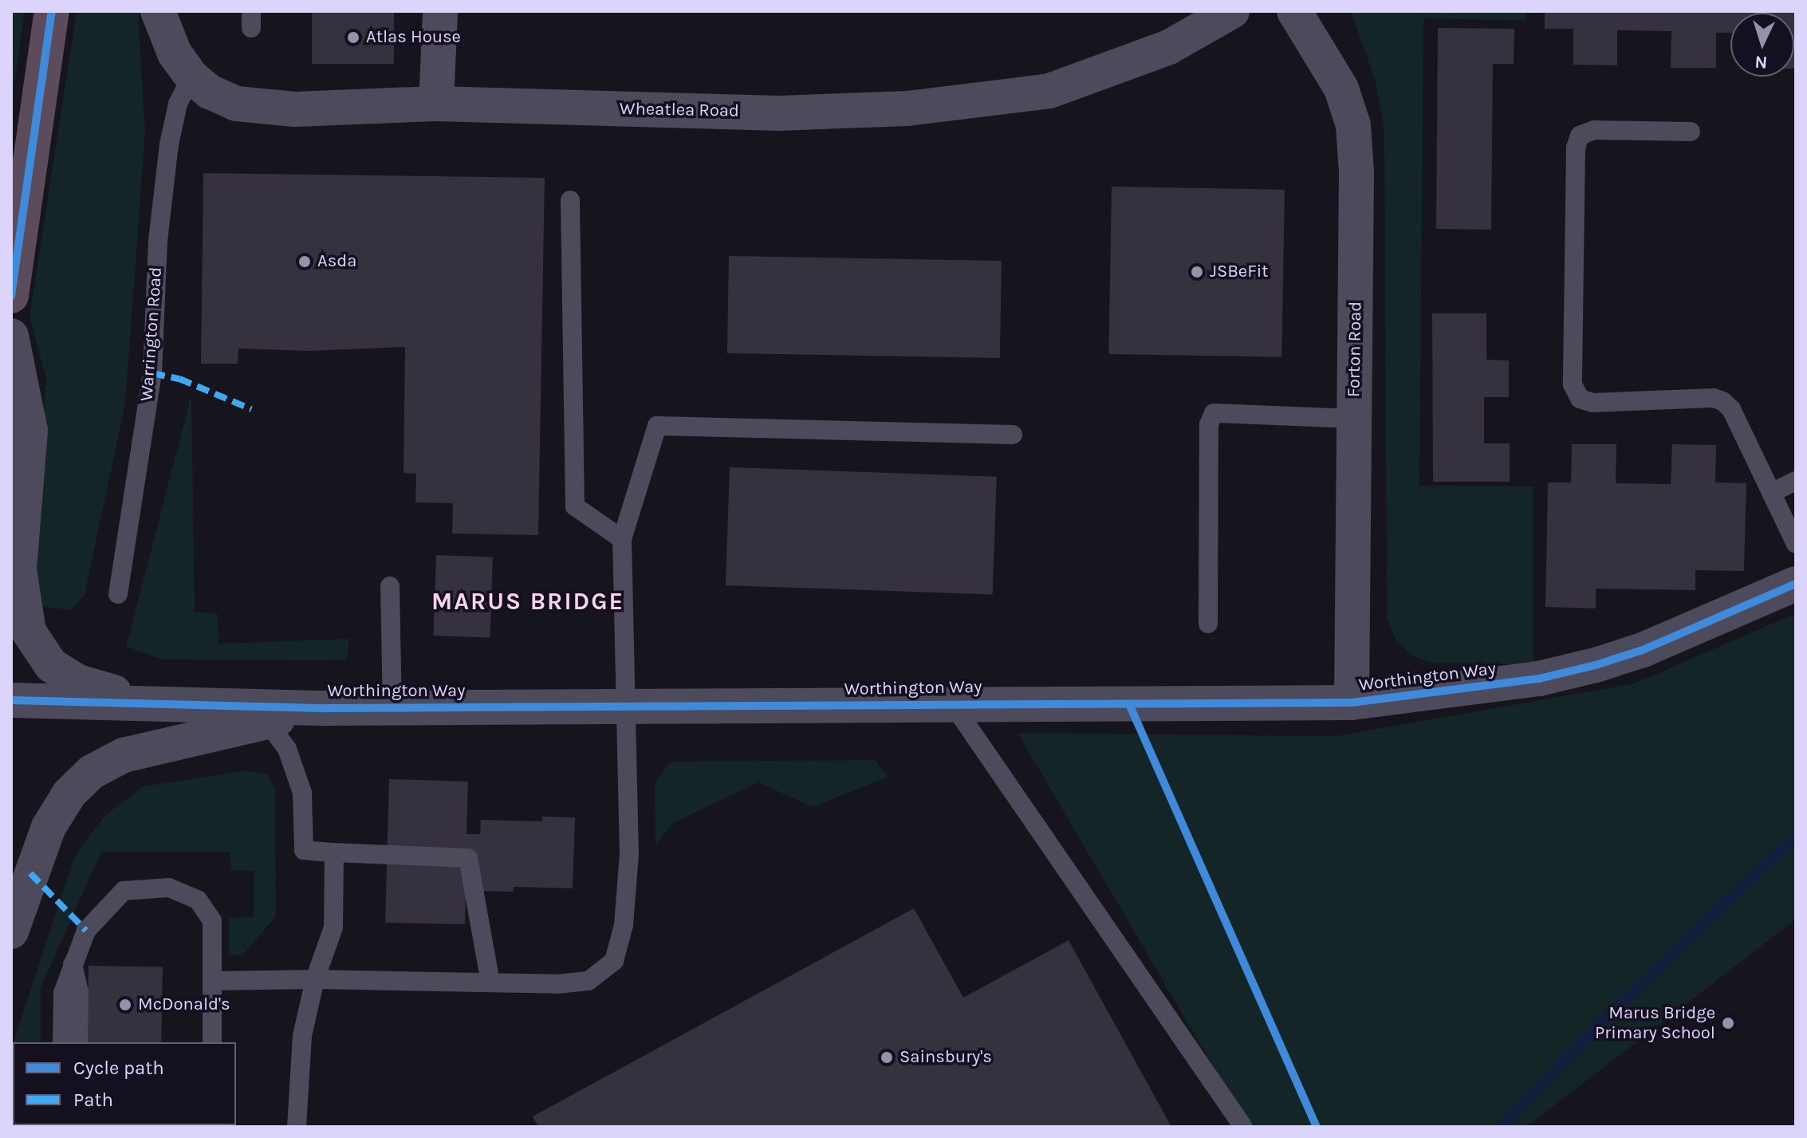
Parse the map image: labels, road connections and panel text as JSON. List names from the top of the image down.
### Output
{
  "streets": {
    "street": ["Wheatlea Road", "Forton Road", "Worthington Way"],
    "lane": ["Warrington Road"]
  },
  "crossings": [
    ["Wheatlea Road", "Warrington Road"],
    ["Forton Road", "Worthington Way"]
  ],
  "districts": ["MARUS BRIDGE"],
  "places": [
    "Atlas House",
    "Asda",
    "JSBeFit",
    "McDonald's",
    "Marus Bridge Primary School",
    "Sainsbury's"
  ],
  "legend": ["Cycle path", "Path"],
  "north": "bottom"
}
